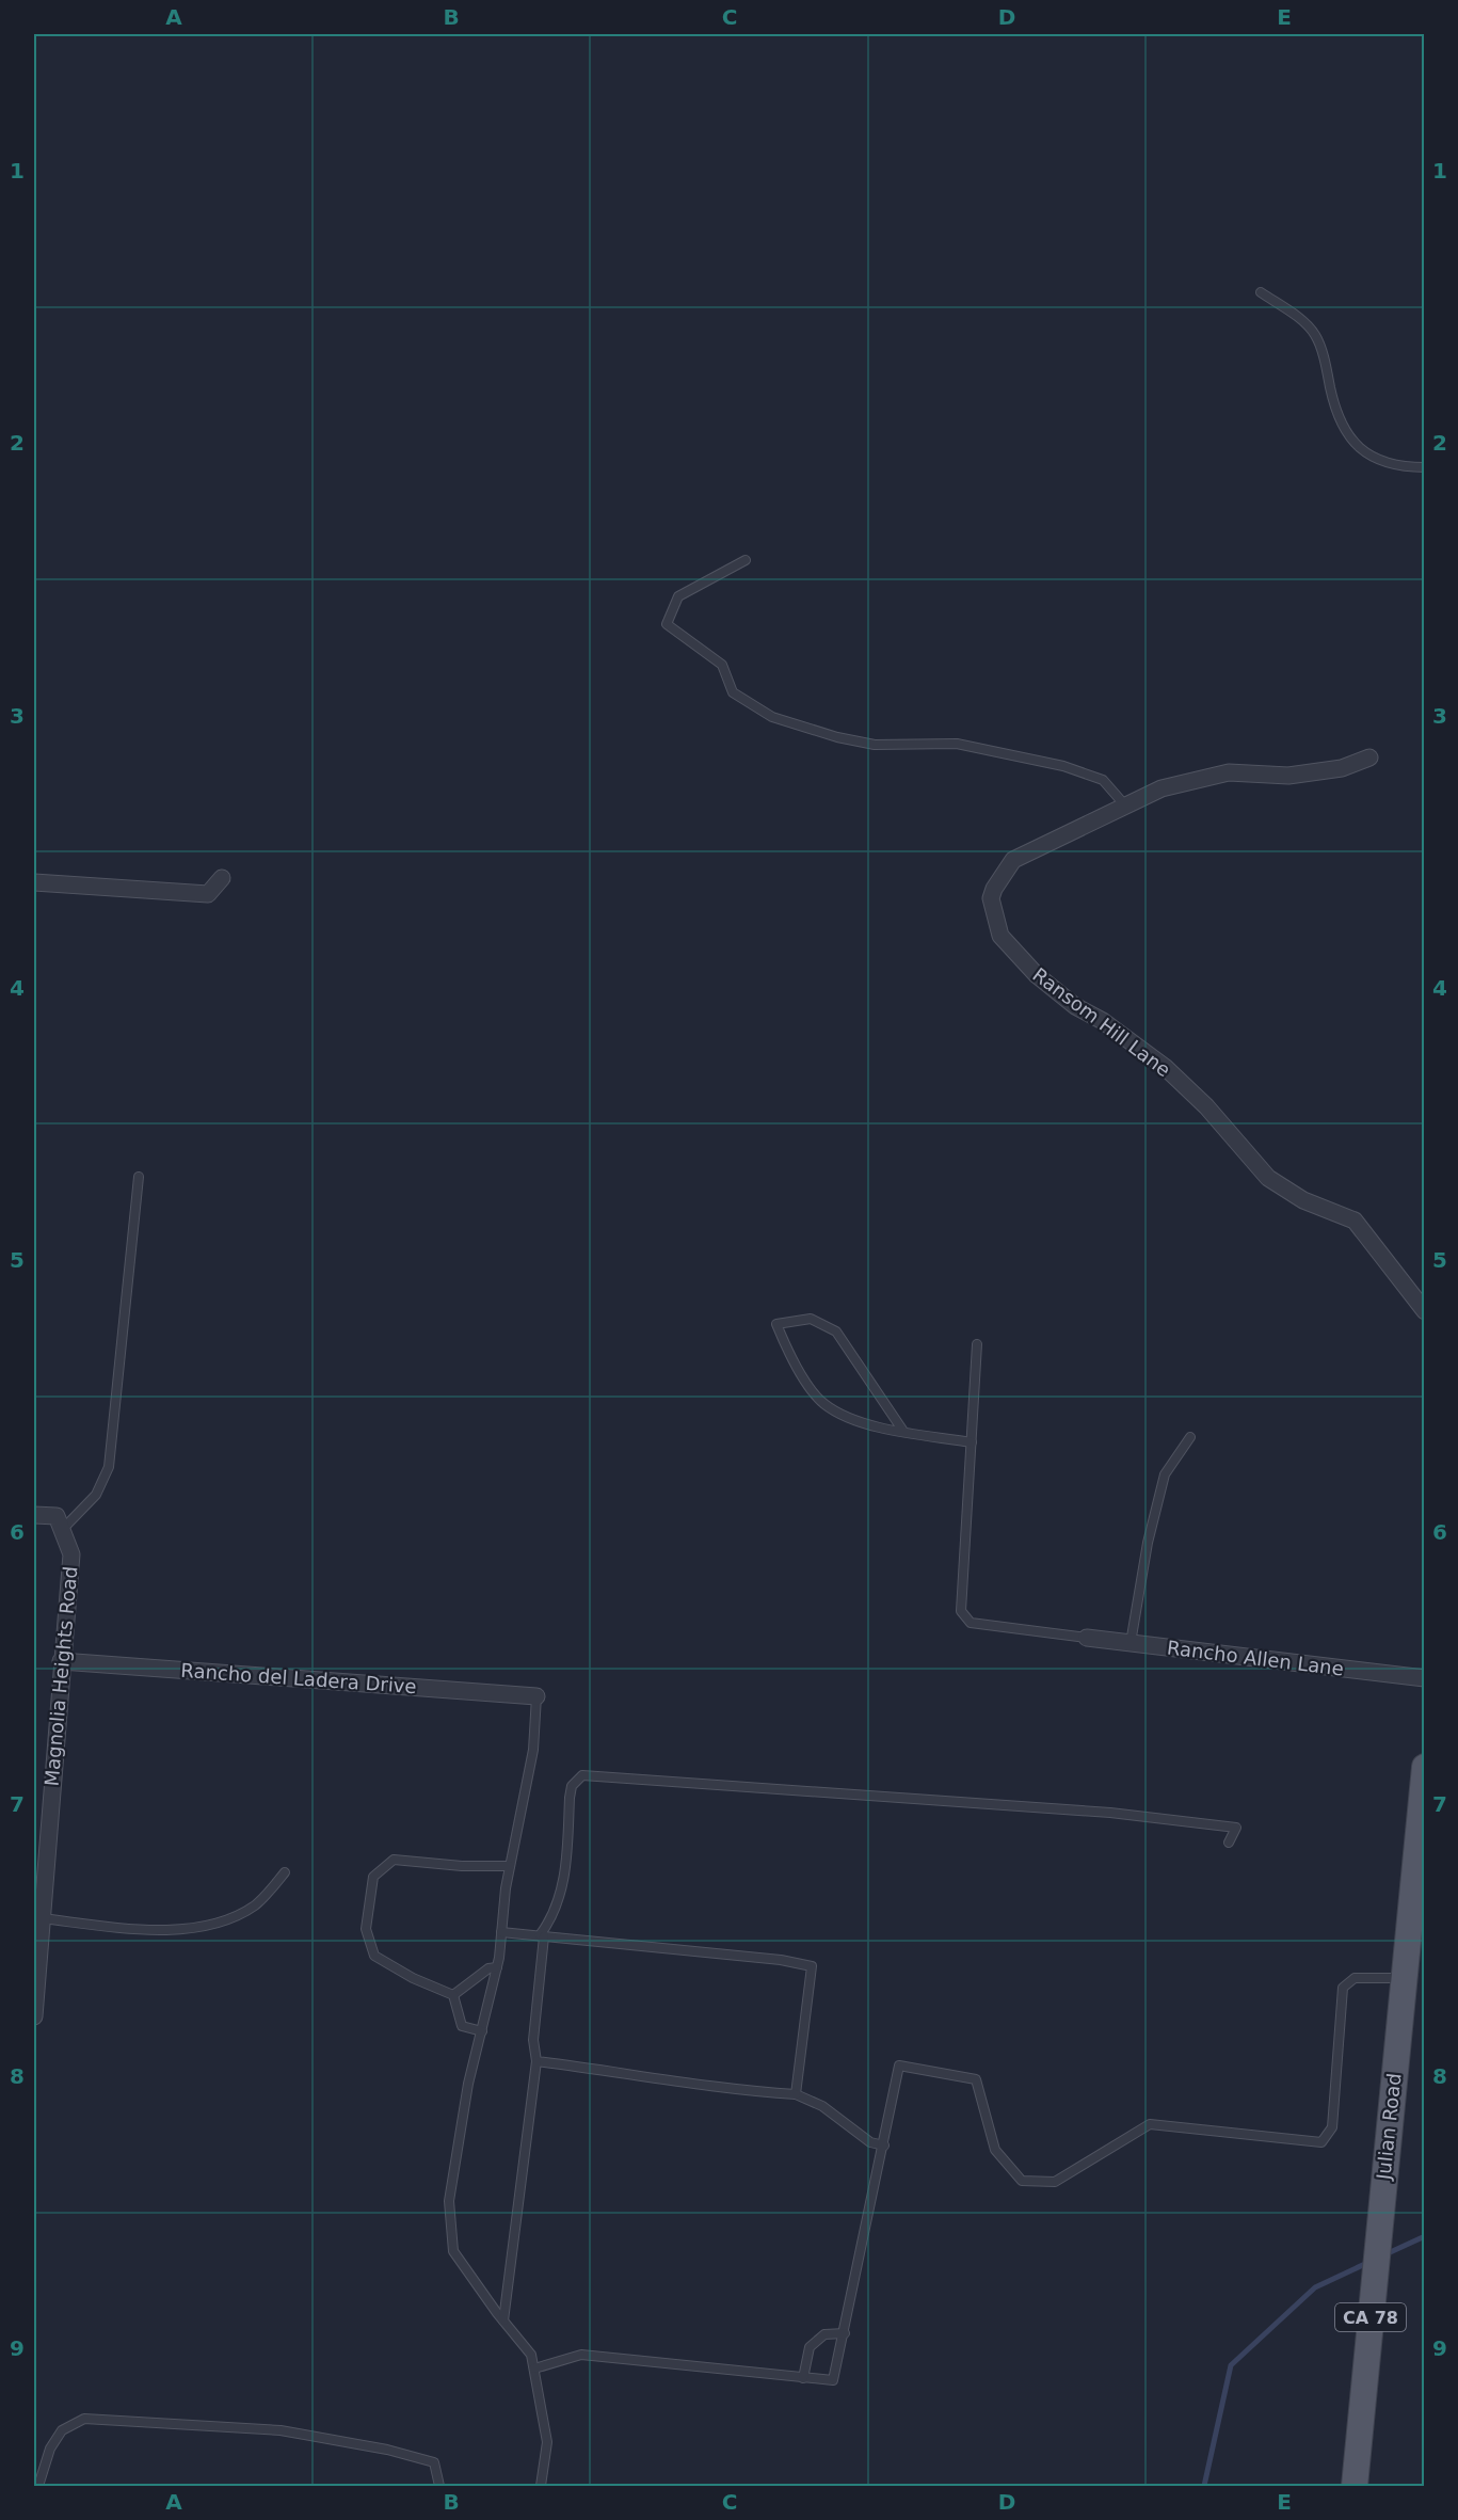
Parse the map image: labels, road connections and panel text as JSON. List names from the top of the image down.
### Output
{
  "streets": {
    "main road": ["Julian Road", "CA 78"],
    "street": [
      "Ransom Hill Lane",
      "Rancho Allen Lane",
      "Magnolia Heights Road",
      "Rancho del Ladera Drive"
    ]
  },
  "crossings": [
    ["Magnolia Heights Road", "Rancho del Ladera Drive"]
  ],
  "grid": {
    "columns": [
      "A",
      "B",
      "C",
      "D",
      "E"
    ],
    "rows": [
      "1",
      "2",
      "3",
      "4",
      "5",
      "6",
      "7",
      "8",
      "9"
    ]
  }
}
